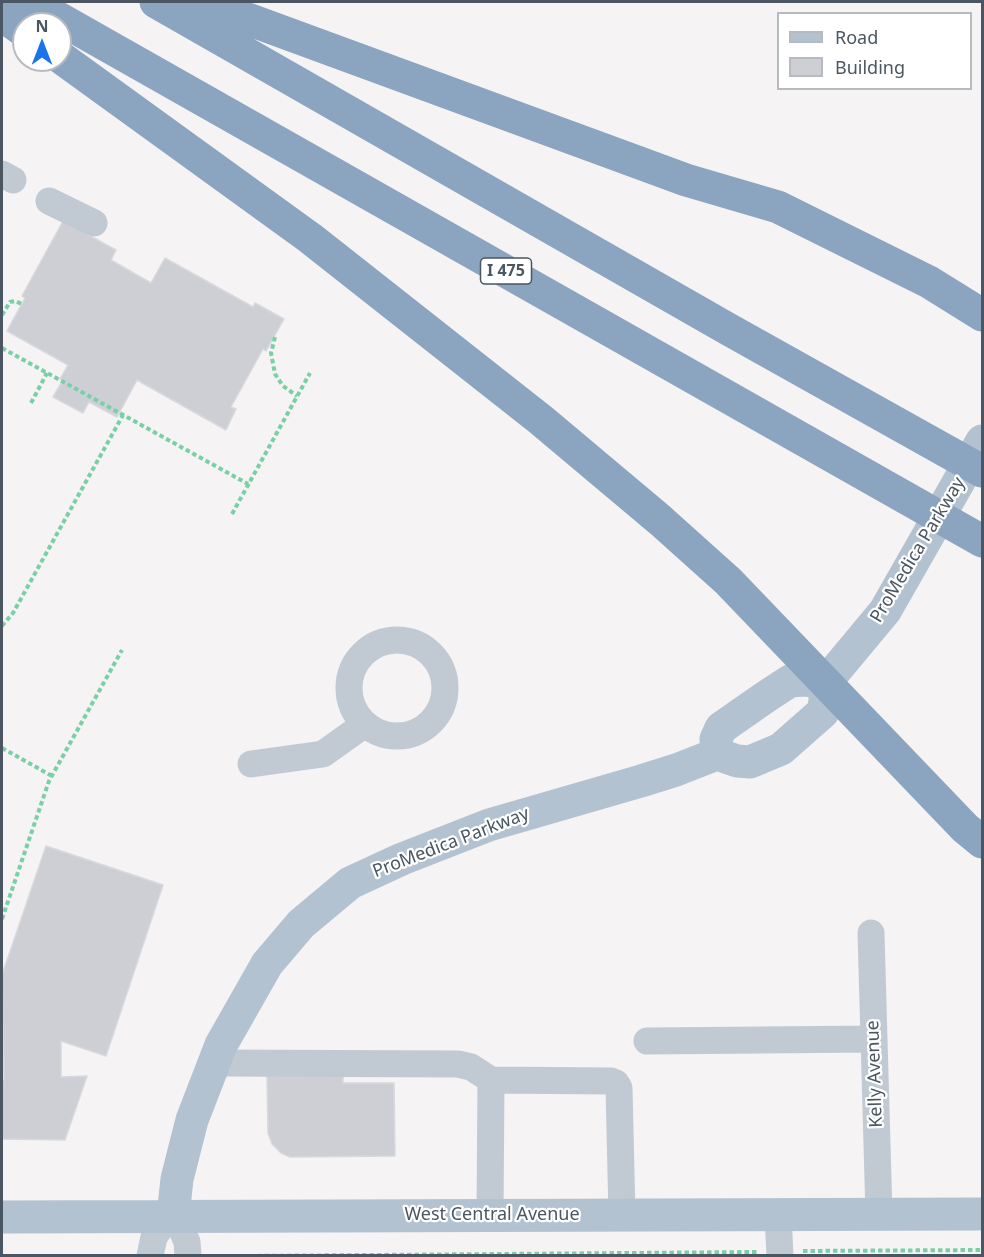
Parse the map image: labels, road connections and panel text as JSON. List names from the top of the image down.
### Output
{
  "streets": {
    "highway": ["I 475"],
    "main road": ["ProMedica Parkway", "West Central Avenue"],
    "street": ["Kelly Avenue"]
  },
  "crossings": [
    ["ProMedica Parkway", "West Central Avenue"],
    ["Kelly Avenue", "West Central Avenue"]
  ],
  "legend": ["Road", "Building"],
  "north": "top"
}
